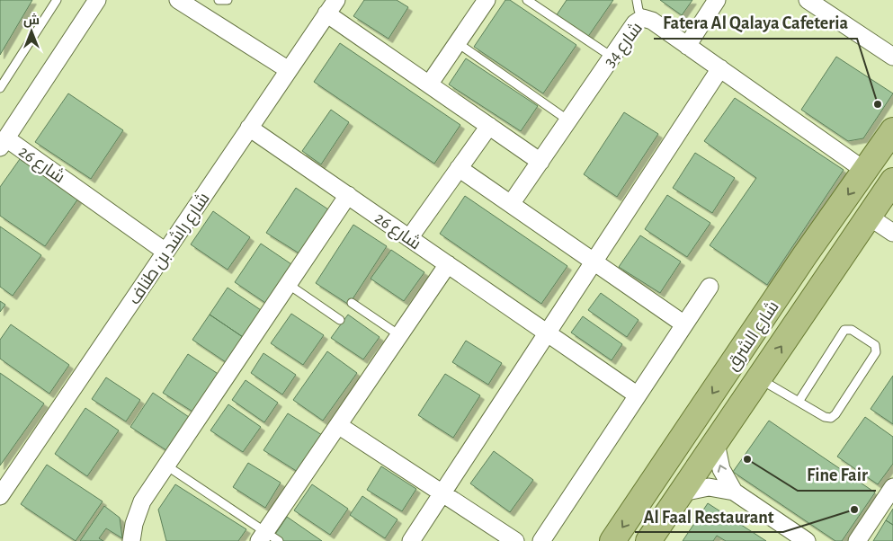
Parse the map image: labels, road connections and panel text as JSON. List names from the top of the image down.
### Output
{
  "streets": {
    "main road": ["شارع الشرق"],
    "street": ["شارع 34", "شارع 26", "شارع راشد بن طناف"]
  },
  "crossings": [
    ["شارع 34", "شارع الشرق"],
    ["شارع 26", "شارع راشد بن طناف"]
  ],
  "places": ["Fatera Al Qalaya Cafeteria", "Fine Fair", "Al Faal Restaurant"],
  "north": "top"
}
